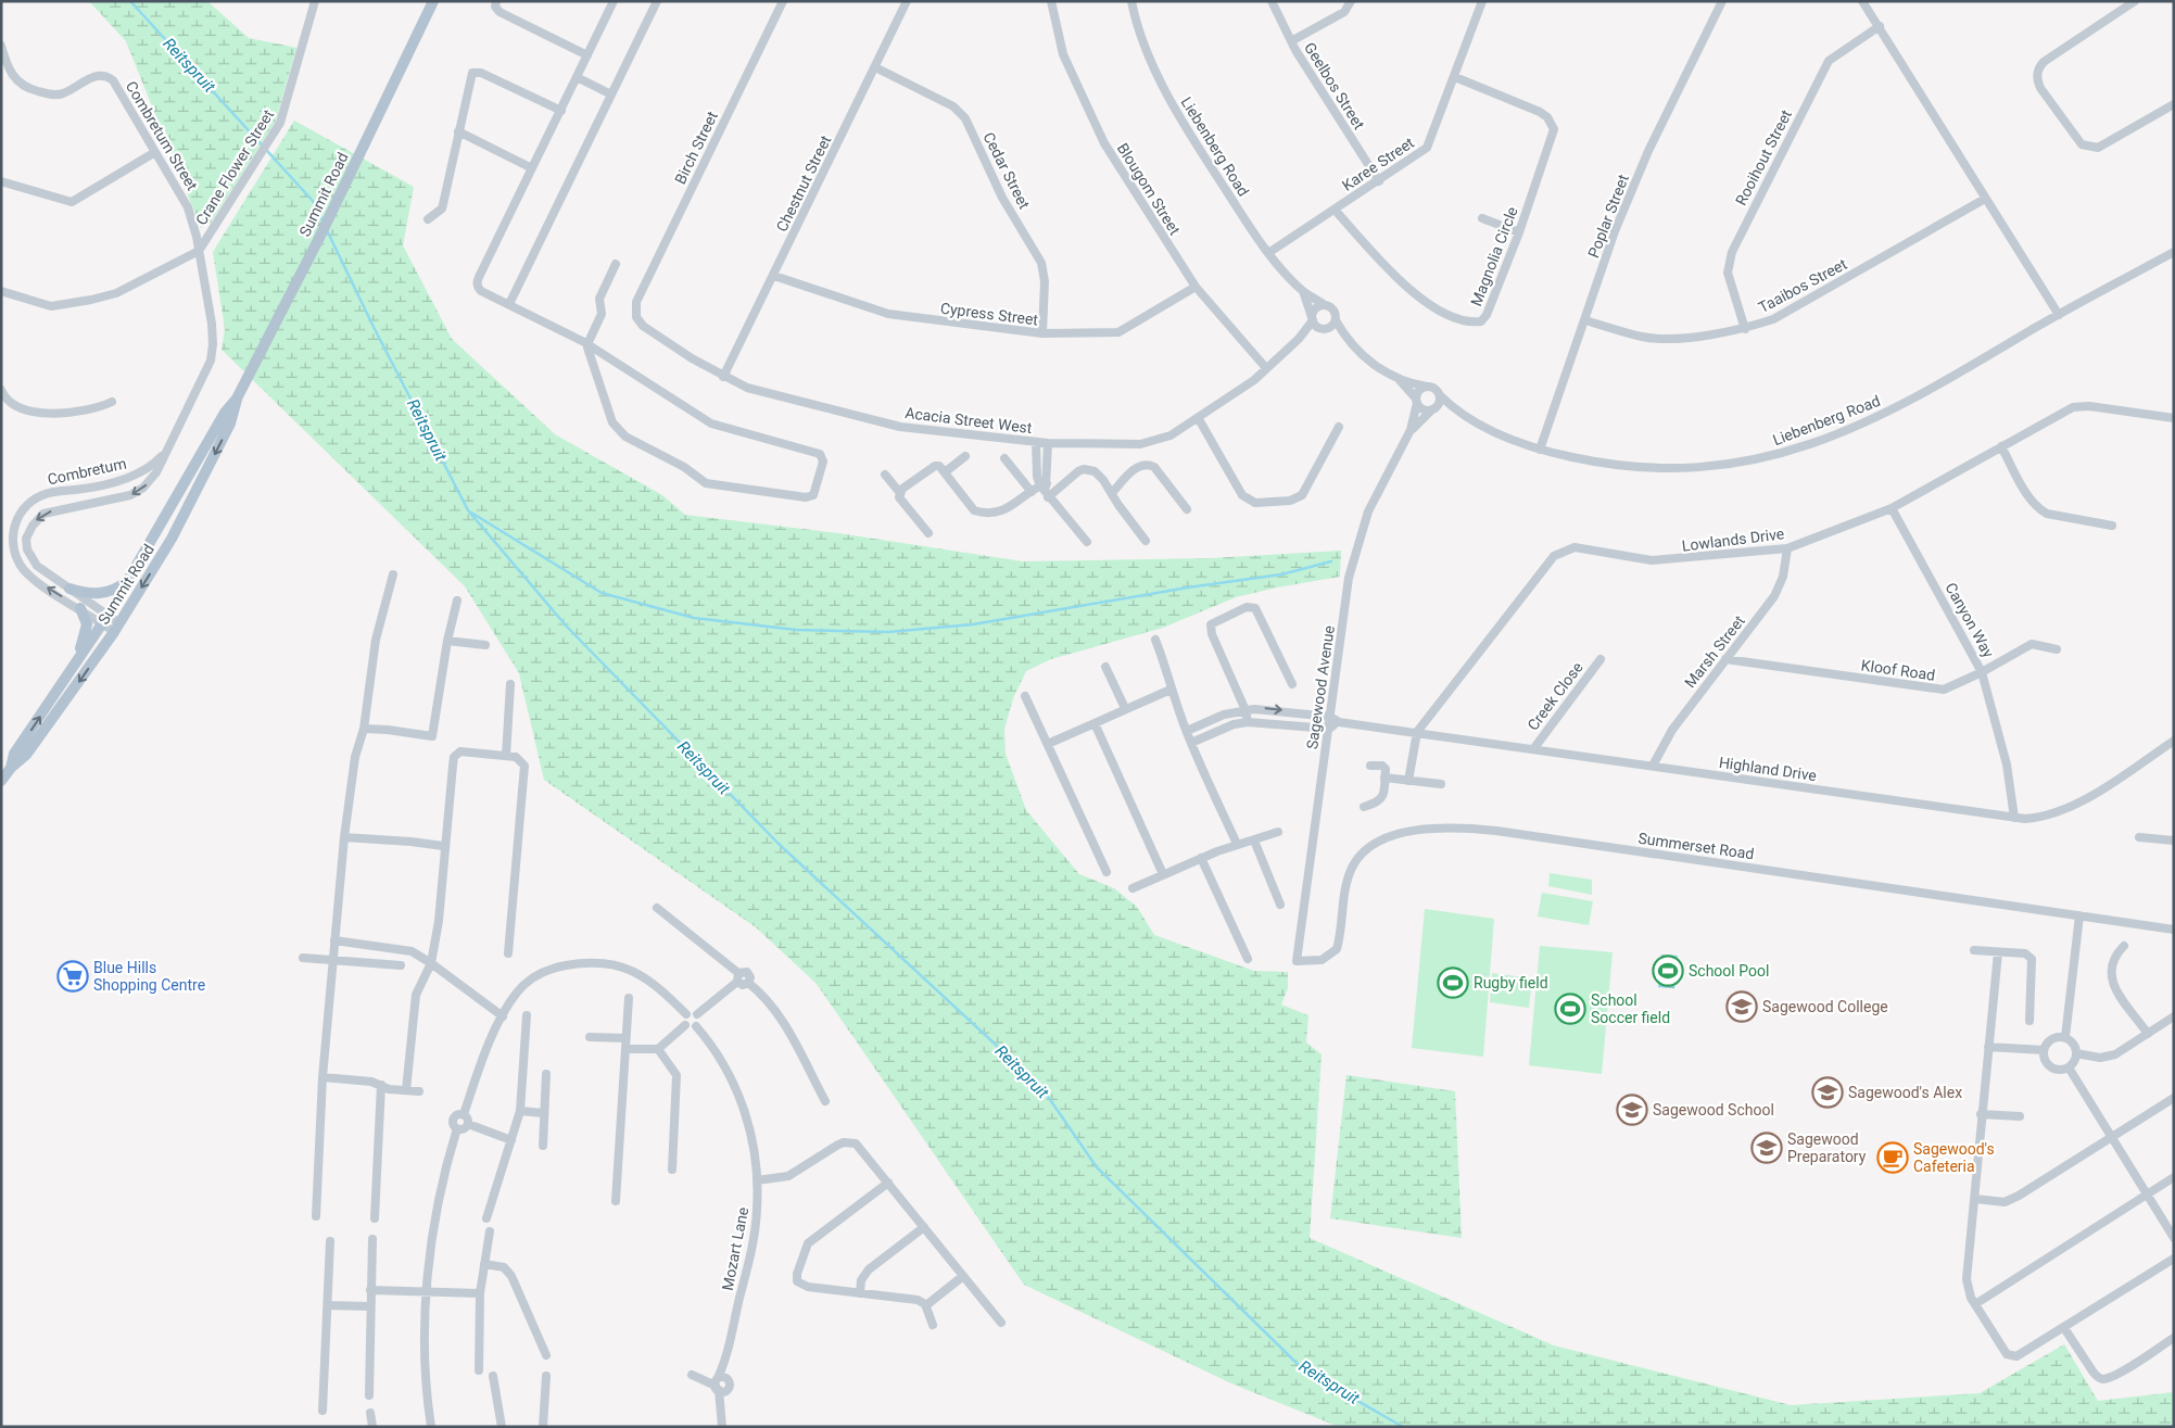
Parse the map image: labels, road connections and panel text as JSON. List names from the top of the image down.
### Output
{
  "streets": {
    "main road": ["Summit Road"],
    "street": [
      "Geelbos Street",
      "Combretum Street",
      "Liebenberg Road",
      "Birch Street",
      "Rooihout Street",
      "Karee Street",
      "Crane Flower Street",
      "Cedar Street",
      "Chestnut Street",
      "Blougom Street",
      "Poplar Street",
      "Magnolia Circle",
      "Taaibos Street",
      "Cypress Street",
      "Acacia Street West",
      "Combretum",
      "Lowlands Drive",
      "Canyon Way",
      "Marsh Street",
      "Kloof Road",
      "Sagewood Avenue",
      "Creek Close",
      "Highland Drive",
      "Summerset Road",
      "Mozart Lane"
    ]
  },
  "crossings": [
    ["Geelbos Street", "Karee Street"],
    ["Combretum Street", "Crane Flower Street"],
    ["Combretum Street", "Combretum"],
    ["Liebenberg Road", "Karee Street"],
    ["Liebenberg Road", "Poplar Street"],
    ["Liebenberg Road", "Acacia Street West"],
    ["Liebenberg Road", "Sagewood Avenue"],
    ["Birch Street", "Acacia Street West"],
    ["Rooihout Street", "Taaibos Street"],
    ["Karee Street", "Magnolia Circle"],
    ["Crane Flower Street", "Combretum"],
    ["Cedar Street", "Chestnut Street"],
    ["Cedar Street", "Cypress Street"],
    ["Chestnut Street", "Cypress Street"],
    ["Chestnut Street", "Acacia Street West"],
    ["Blougom Street", "Cypress Street"],
    ["Blougom Street", "Acacia Street West"],
    ["Summit Road", "Combretum"],
    ["Poplar Street", "Taaibos Street"],
    ["Lowlands Drive", "Canyon Way"],
    ["Lowlands Drive", "Marsh Street"],
    ["Lowlands Drive", "Highland Drive"],
    ["Canyon Way", "Kloof Road"],
    ["Canyon Way", "Highland Drive"],
    ["Marsh Street", "Kloof Road"],
    ["Marsh Street", "Highland Drive"],
    ["Sagewood Avenue", "Highland Drive"],
    ["Sagewood Avenue", "Summerset Road"],
    ["Creek Close", "Highland Drive"]
  ],
  "water": ["Reitspruit"],
  "places": {
    "sports": ["School Pool", "Rugby field", "School Soccer field"],
    "supermarket": ["Blue Hills Shopping Centre"],
    "school or university": [
      "Sagewood College",
      "Sagewood's Alex",
      "Sagewood School",
      "Sagewood Preparatory"
    ],
    "cafe": ["Sagewood's Cafeteria"]
  }
}
